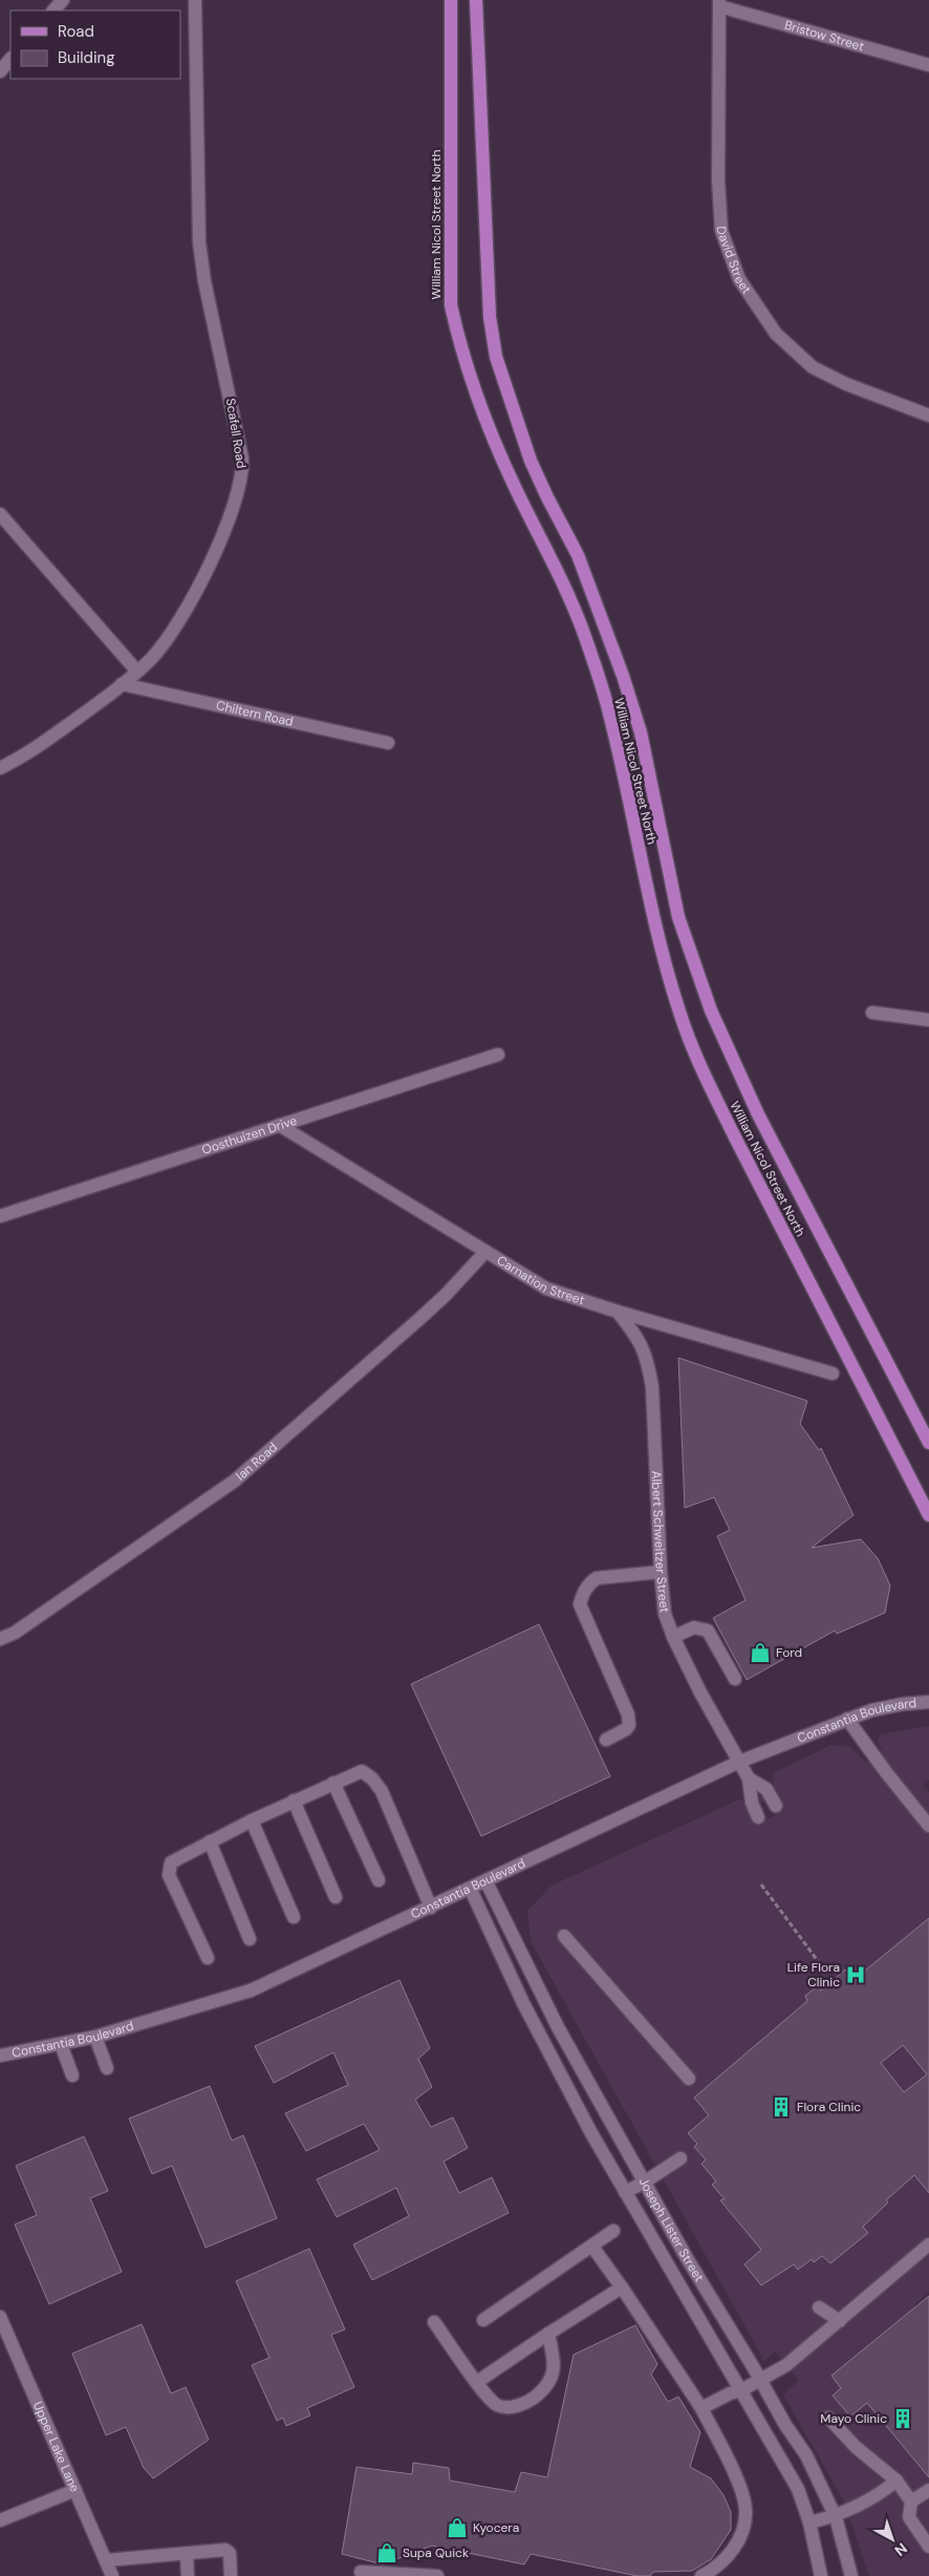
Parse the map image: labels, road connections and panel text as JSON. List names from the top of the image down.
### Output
{
  "streets": {
    "main road": ["William Nicol Street North"],
    "street": [
      "Bristow Street",
      "David Street",
      "Scafell Road",
      "Chiltern Road",
      "Oosthuizen Drive",
      "Carnation Street",
      "Ian Road",
      "Albert Schweitzer Street",
      "Constantia Boulevard",
      "Joseph Lister Street",
      "Upper Lake Lane"
    ]
  },
  "crossings": [
    ["Bristow Street", "David Street"],
    ["Scafell Road", "Chiltern Road"],
    ["Oosthuizen Drive", "Carnation Street"],
    ["Carnation Street", "Ian Road"],
    ["Carnation Street", "Albert Schweitzer Street"],
    ["Albert Schweitzer Street", "Constantia Boulevard"],
    ["Constantia Boulevard", "Joseph Lister Street"]
  ],
  "places": {
    "shop": ["Ford", "Kyocera", "Supa Quick"],
    "hospital": ["Life Flora Clinic"],
    "building": ["Flora Clinic", "Mayo Clinic"]
  },
  "legend": ["Road", "Building"],
  "north": "bottom right"
}
